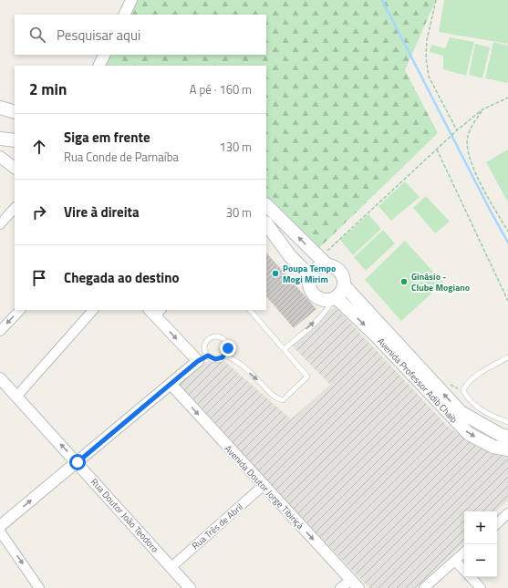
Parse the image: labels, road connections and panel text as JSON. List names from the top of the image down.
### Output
{
  "streets": {
    "main road": ["Avenida Professor Adib Chaib"],
    "street": ["Avenida Doutor Jorge Tibiriçá", "Rua Doutor João Teodoro", "Rua Três de Abril"]
  },
  "crossings": [
    ["Avenida Doutor Jorge Tibiriçá", "Rua Três de Abril"],
    ["Rua Doutor João Teodoro", "Rua Três de Abril"]
  ],
  "one_way": ["Avenida Doutor Jorge Tibiriçá"],
  "places": ["Poupa Tempo Mogi Mirim", "Ginásio - Clube Mogiano"],
  "page": {
    "search": "Pesquisar aqui",
    "heading": ["2 min", "A pé · 160 m"],
    "list": [
      ["Siga em frente", "Rua Conde de Parnaíba", "130 m"],
      ["Vire à direita", "30 m"],
      "Chegada ao destino"
    ],
    "map_buttons": ["+", "−"]
  }
}
